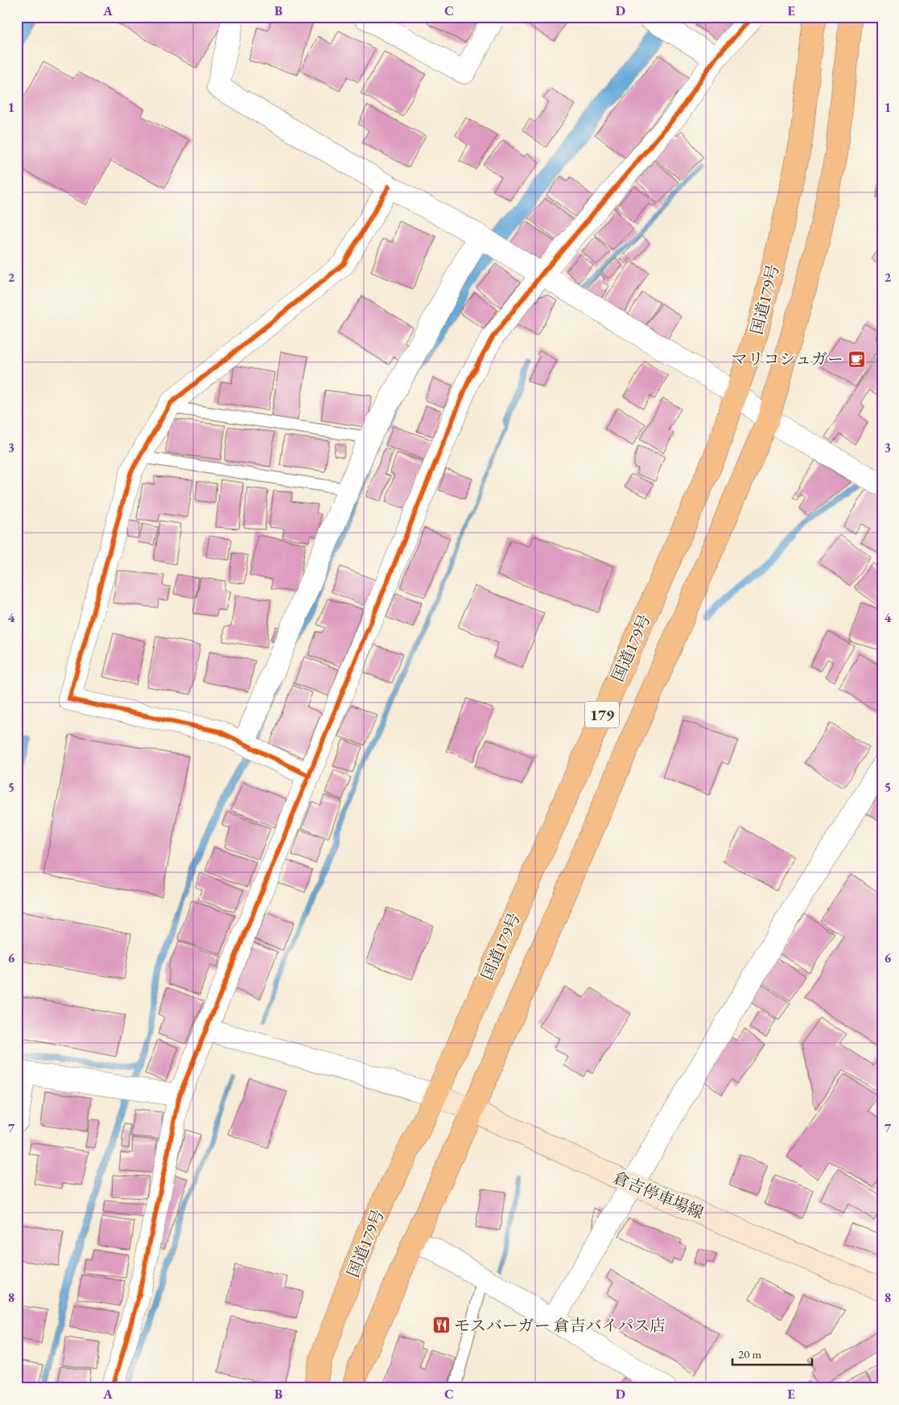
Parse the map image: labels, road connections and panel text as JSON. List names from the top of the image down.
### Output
{
  "streets": {
    "highway": ["国道179号", "179"],
    "main road": ["倉吉停車場線"]
  },
  "crossings": [
    ["国道179号", "倉吉停車場線"],
    ["179", "倉吉停車場線"]
  ],
  "places": {
    "cafe": ["マリコシュガー"],
    "restaurant": ["モスバーガー 倉吉バイパス店"]
  },
  "scale_bar": "20 m",
  "grid": {
    "columns": [
      "A",
      "B",
      "C",
      "D",
      "E"
    ],
    "rows": [
      "1",
      "2",
      "3",
      "4",
      "5",
      "6",
      "7",
      "8"
    ]
  }
}
